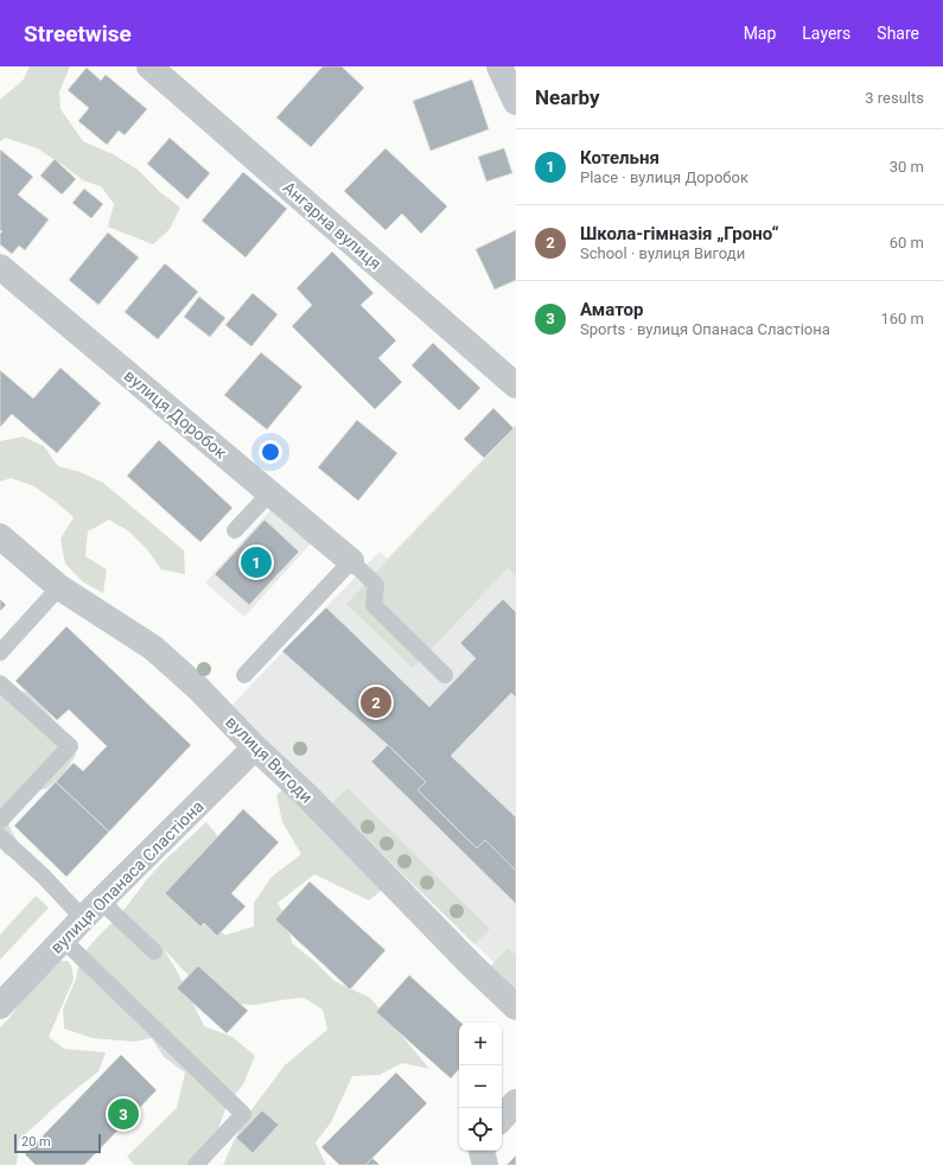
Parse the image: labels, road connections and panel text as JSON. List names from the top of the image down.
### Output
{
  "streets": {
    "street": [
      "Ангарна вулиця",
      "вулиця Доробок",
      "вулиця Вигоди",
      "вулиця Опанаса Сластіона"
    ]
  },
  "crossings": [
    ["вулиця Вигоди", "вулиця Опанаса Сластіона"]
  ],
  "scale_bar": "20 m",
  "page": {
    "header": "Streetwise",
    "nav": ["Map", "Layers", "Share"],
    "heading": ["Nearby", "3 results"],
    "list": [
      {
        "mark": "1",
        "name": "Котельня",
        "note": "Place · вулиця Доробок",
        "value": "30 m"
      },
      {
        "mark": "2",
        "name": "Школа-гімназія „Гроно“",
        "note": "School · вулиця Вигоди",
        "value": "60 m"
      },
      {
        "mark": "3",
        "name": "Аматор",
        "note": "Sports · вулиця Опанаса Сластіона",
        "value": "160 m"
      }
    ],
    "pins": ["1", "2", "3"],
    "map_buttons": ["+", "−"],
    "scale": "20 m"
  }
}
